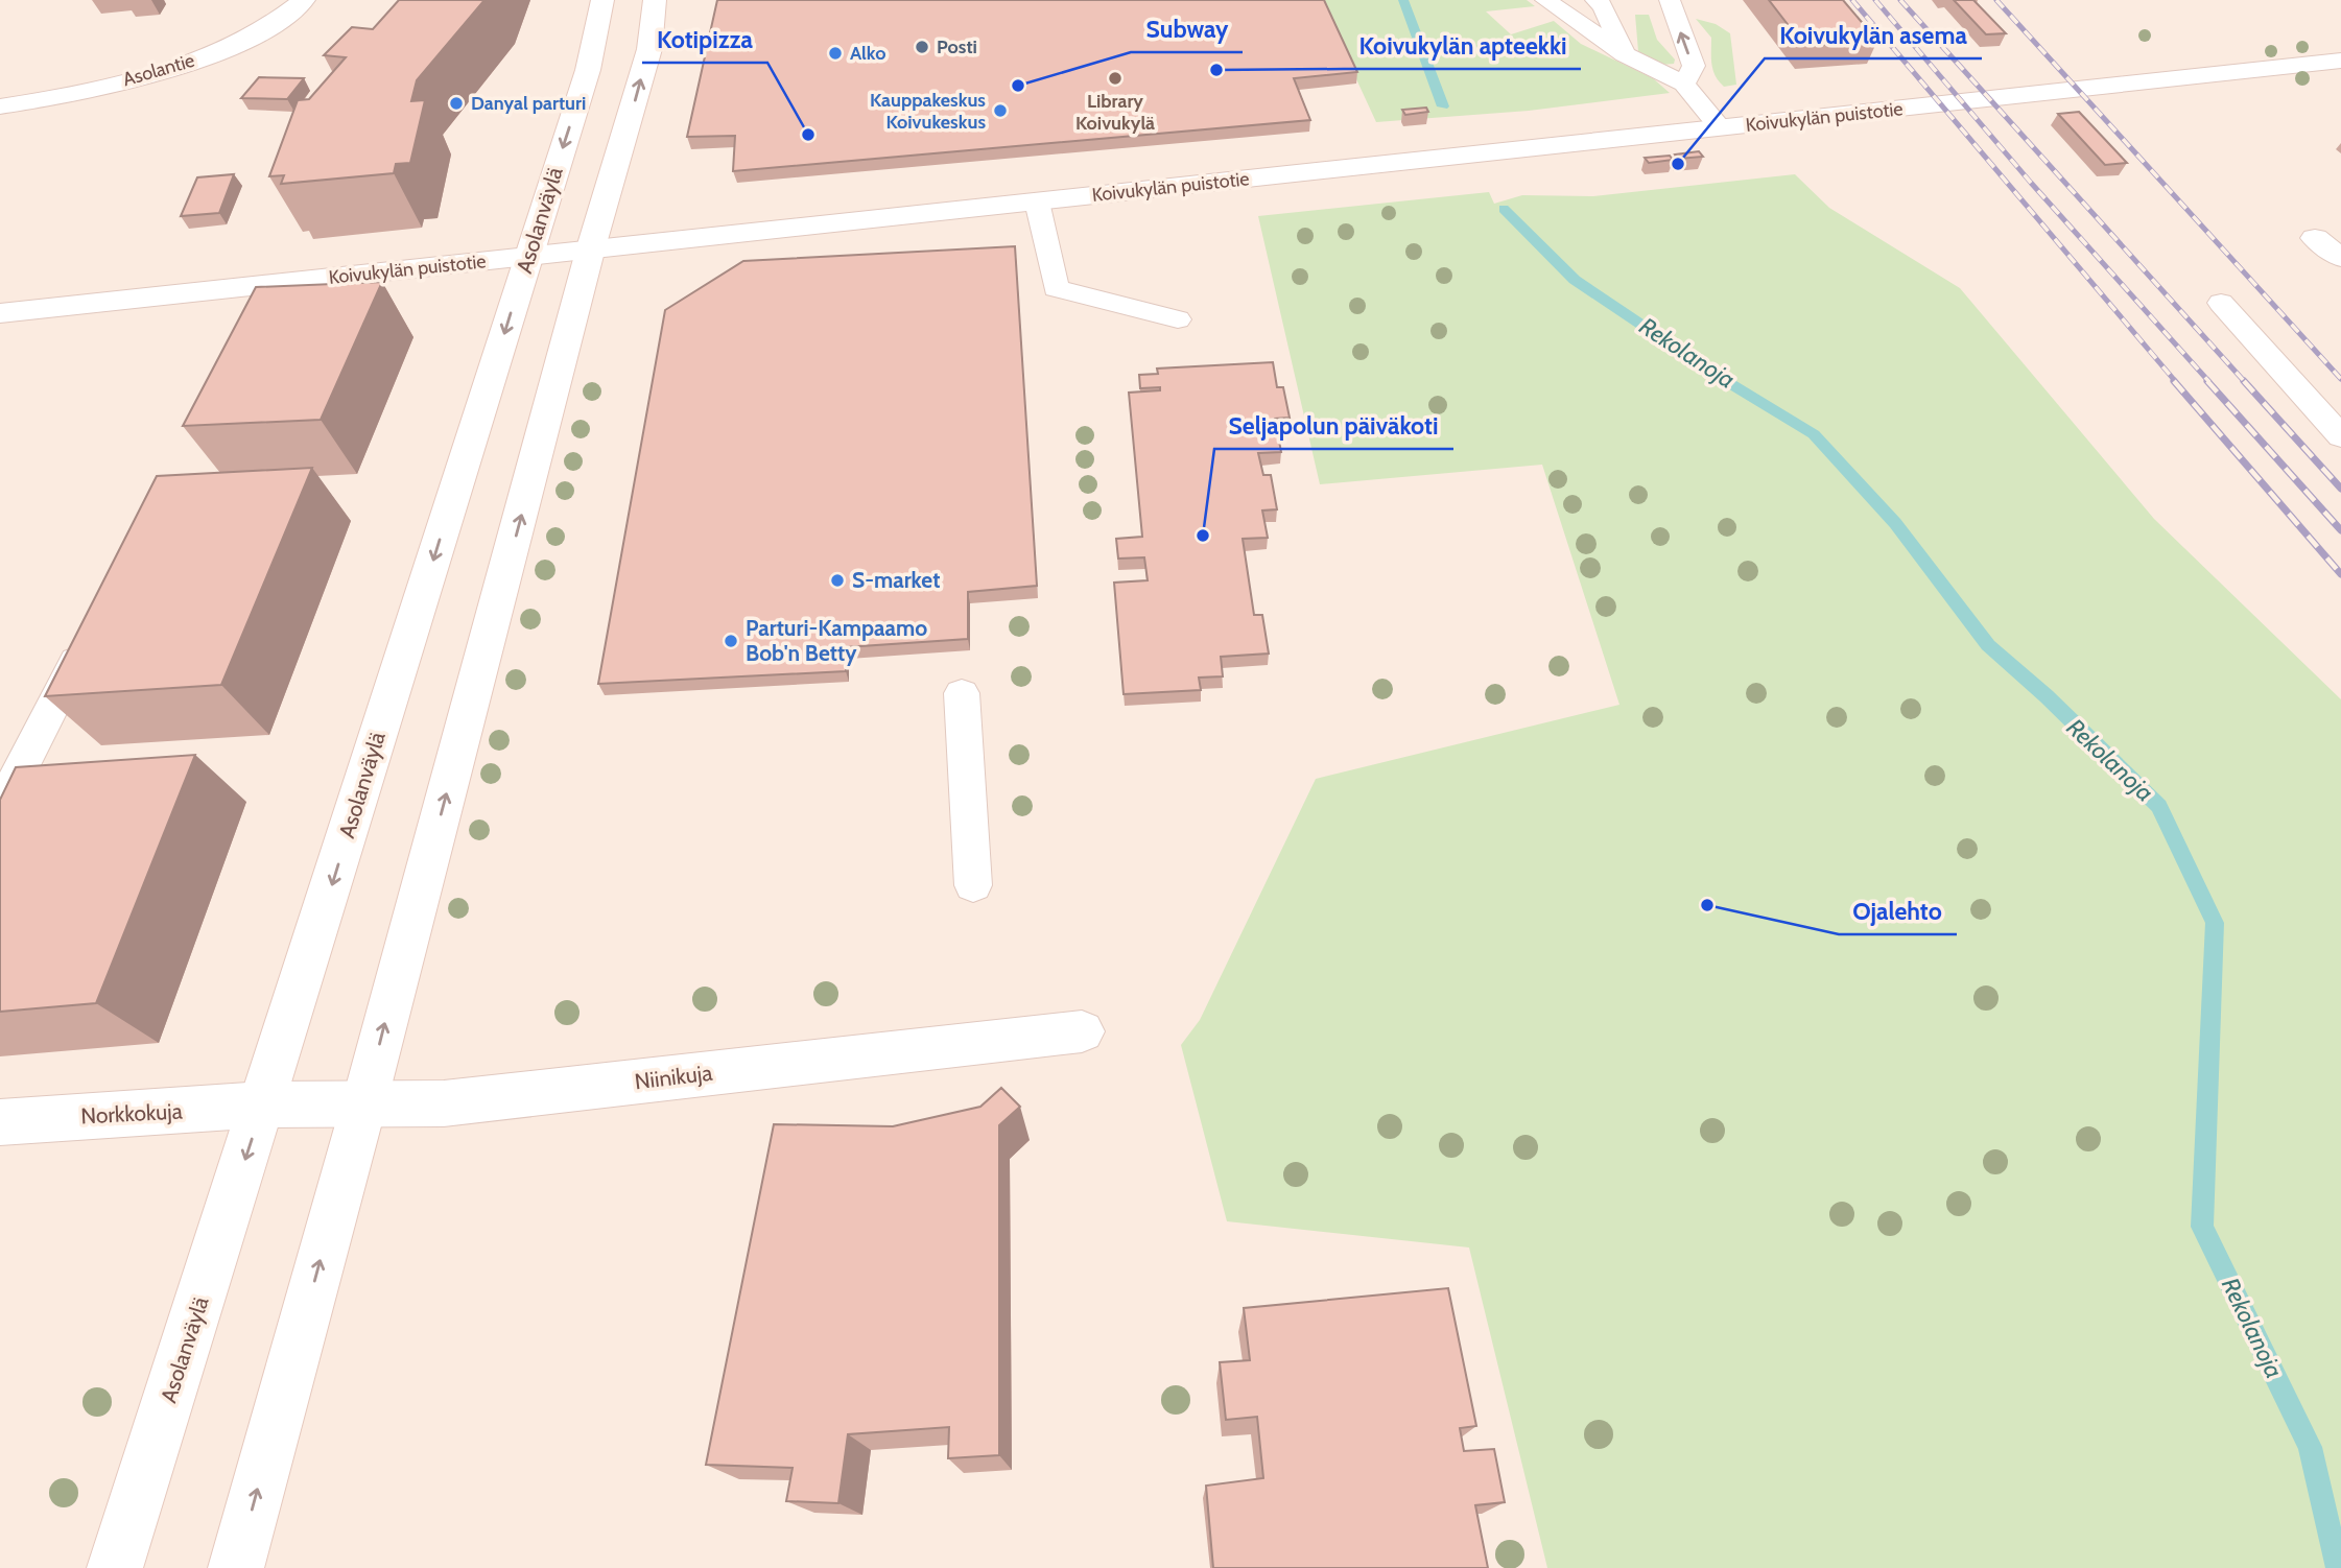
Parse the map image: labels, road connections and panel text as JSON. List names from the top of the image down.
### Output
{
  "streets": {
    "street": [
      "Asolantie",
      "Koivukylän puistotie",
      "Asolanväylä",
      "Niinikuja",
      "Norkkokuja"
    ]
  },
  "crossings": [
    ["Koivukylän puistotie", "Asolanväylä"],
    ["Asolanväylä", "Niinikuja"],
    ["Asolanväylä", "Norkkokuja"],
    ["Niinikuja", "Norkkokuja"]
  ],
  "water": ["Rekolanoja"],
  "places": [
    "Posti",
    "Alko",
    "Koivukylän apteekki",
    "Library Koivukylä",
    "Subway",
    "Danyal parturi",
    "Kauppakeskus Koivukeskus",
    "Kotipizza",
    "Koivukylän asema",
    "Seljapolun päiväkoti",
    "S-market",
    "Parturi-Kampaamo Bob'n Betty",
    "Ojalehto"
  ]
}
